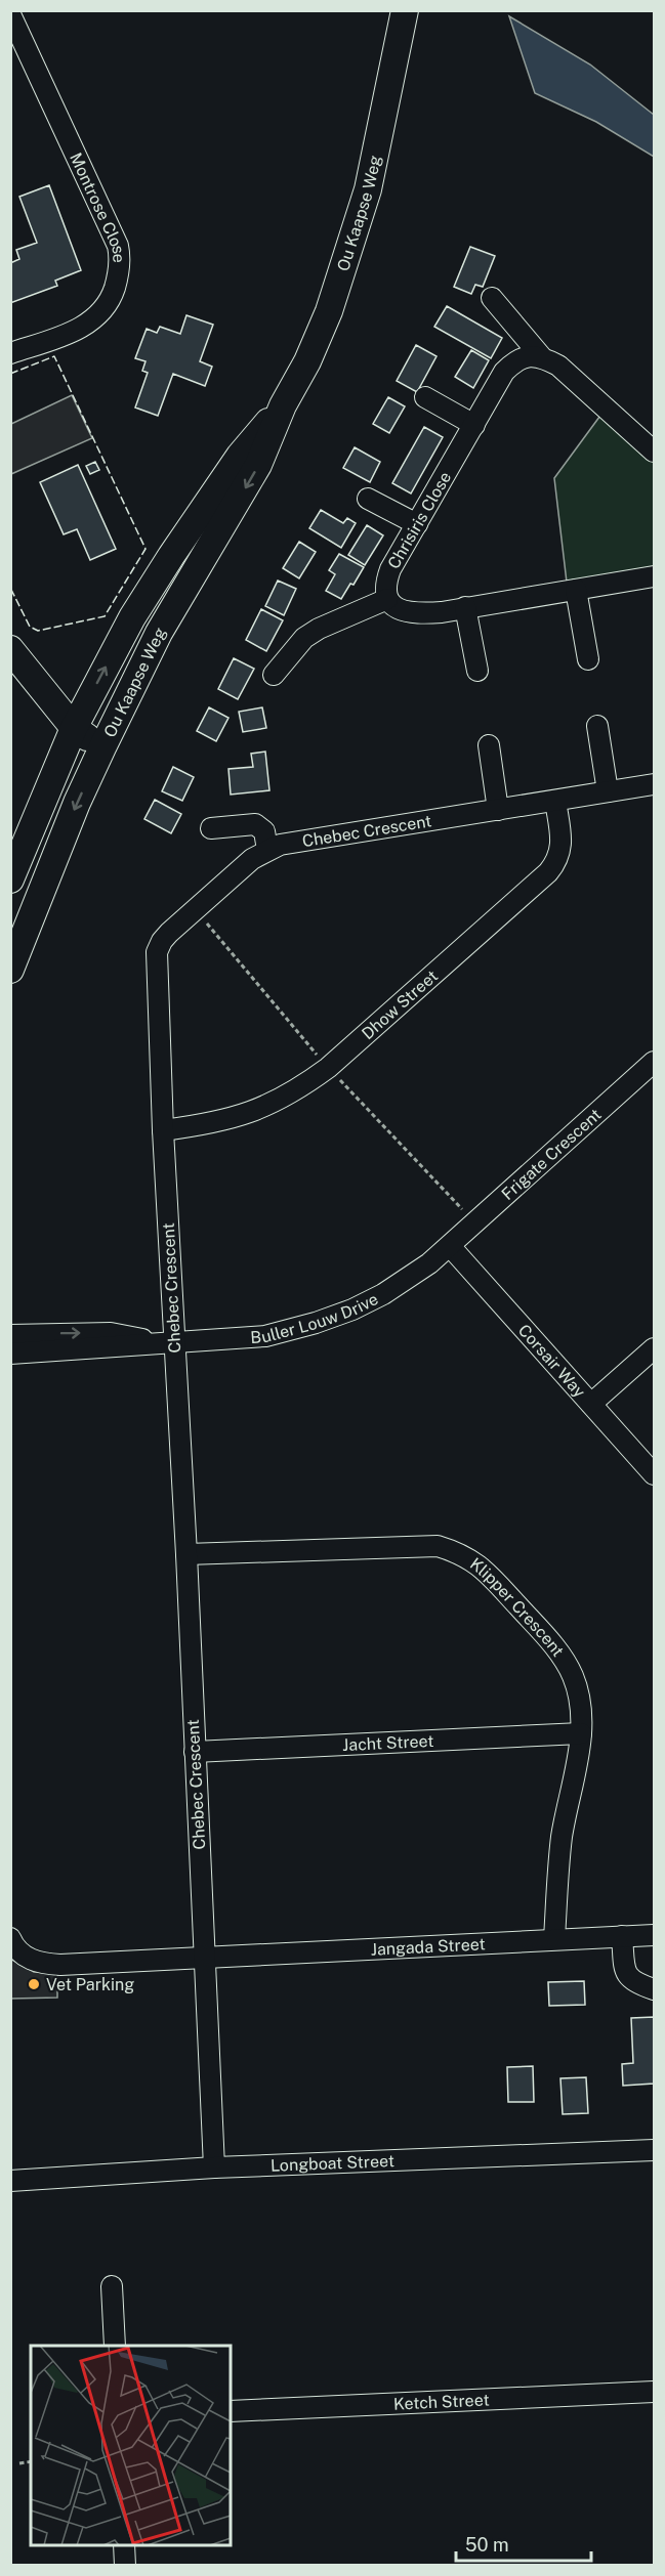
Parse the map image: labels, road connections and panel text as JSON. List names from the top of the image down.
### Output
{
  "streets": {
    "main road": ["Ou Kaapse Weg"],
    "street": [
      "Montrose Close",
      "Chrisiris Close",
      "Chebec Crescent",
      "Dhow Street",
      "Frigate Crescent",
      "Buller Louw Drive",
      "Corsair Way",
      "Klipper Crescent",
      "Jacht Street",
      "Jangada Street",
      "Longboat Street",
      "Ketch Street"
    ]
  },
  "crossings": [
    ["Chebec Crescent", "Dhow Street"],
    ["Chebec Crescent", "Buller Louw Drive"],
    ["Chebec Crescent", "Klipper Crescent"],
    ["Chebec Crescent", "Jacht Street"],
    ["Chebec Crescent", "Jangada Street"],
    ["Chebec Crescent", "Longboat Street"],
    ["Frigate Crescent", "Buller Louw Drive"],
    ["Frigate Crescent", "Corsair Way"],
    ["Buller Louw Drive", "Corsair Way"],
    ["Klipper Crescent", "Jacht Street"],
    ["Klipper Crescent", "Jangada Street"]
  ],
  "places": ["Vet Parking"],
  "scale_bar": "50 m"
}
